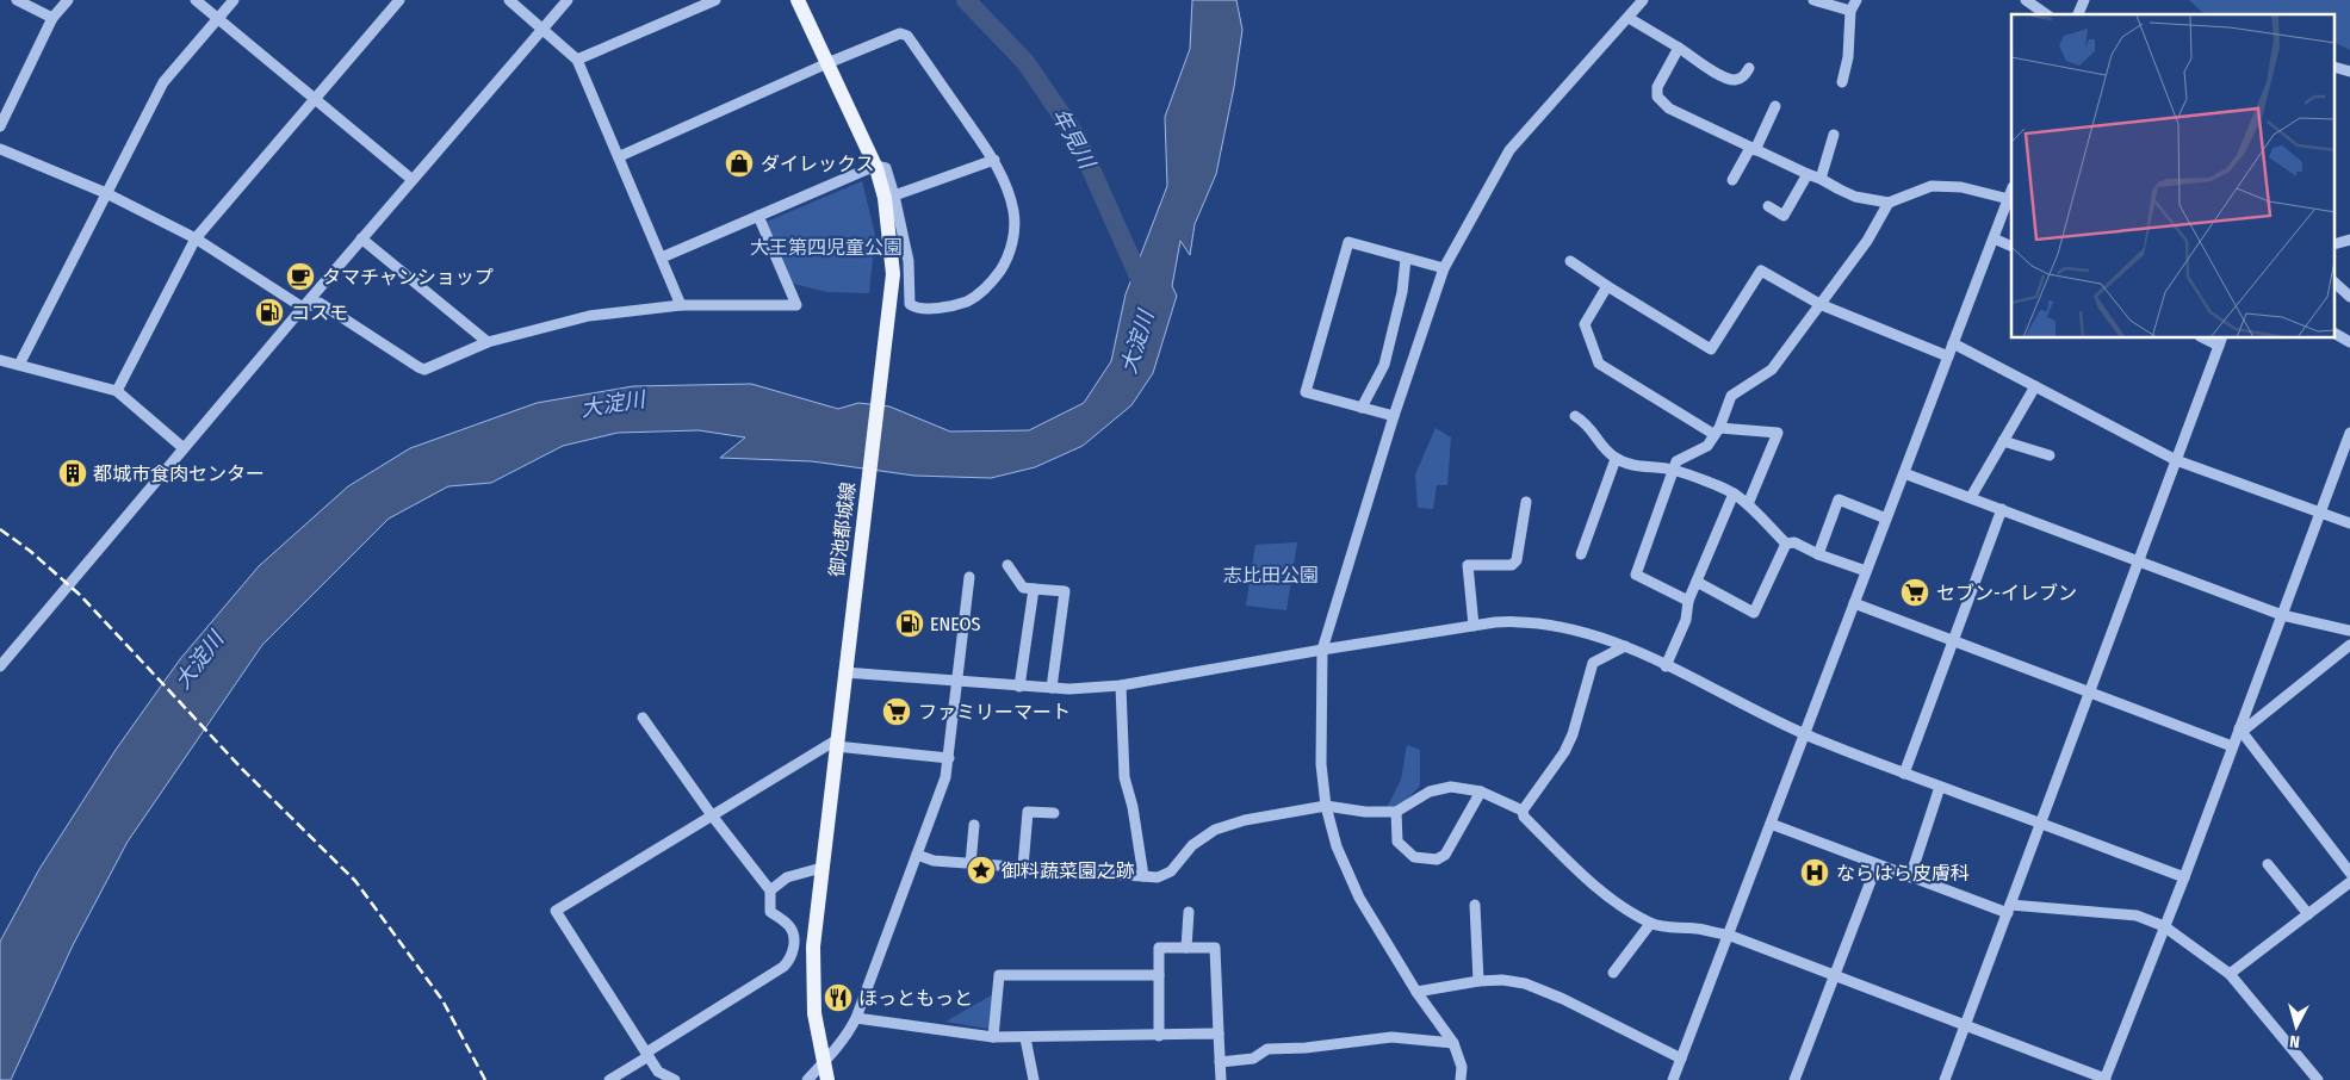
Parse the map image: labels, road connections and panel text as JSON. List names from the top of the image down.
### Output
{
  "streets": {
    "main road": ["御池都城線"]
  },
  "water": ["年見川", "大淀川"],
  "parks": ["大王第四児童公園", "志比田公園"],
  "places": {
    "shop": ["ダイレックス"],
    "cafe": ["タマチャンショップ"],
    "fuel station": ["コスモ", "ENEOS"],
    "building": ["都城市食肉センター"],
    "supermarket": ["セブン-イレブン", "ファミリーマート"],
    "place": ["御料蔬菜園之跡"],
    "hospital": ["ならはら皮膚科"],
    "restaurant": ["ほっともっと"]
  },
  "north": "bottom"
}
